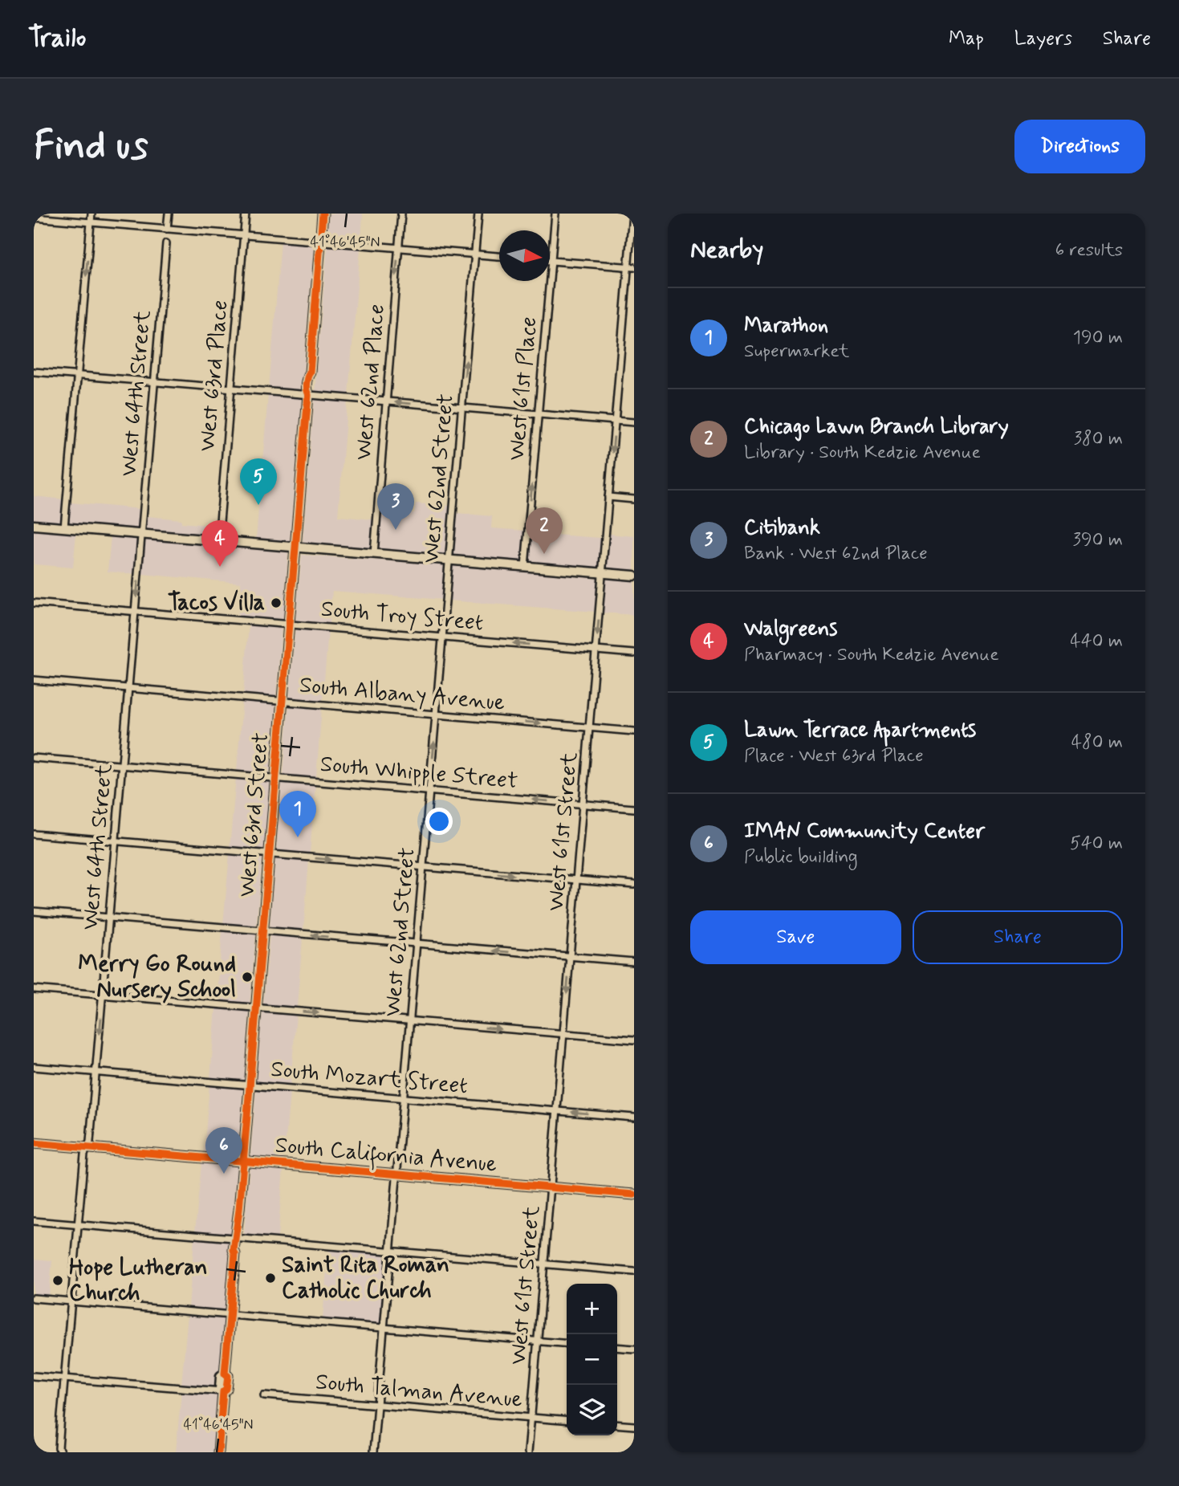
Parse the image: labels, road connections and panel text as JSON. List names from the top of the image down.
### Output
{
  "streets": {
    "main road": ["West 63rd Street", "South California Avenue"],
    "street": [
      "West 63rd Place",
      "West 62nd Place",
      "West 61st Place",
      "West 64th Street",
      "West 62nd Street",
      "South Troy Street",
      "South Albany Avenue",
      "South Whipple Street",
      "West 61st Street",
      "South Mozart Street",
      "South Talman Avenue"
    ]
  },
  "crossings": [
    ["West 64th Street", "South Troy Street"],
    ["West 64th Street", "South Albany Avenue"],
    ["West 64th Street", "South Whipple Street"],
    ["West 64th Street", "South Mozart Street"],
    ["West 64th Street", "South California Avenue"],
    ["West 62nd Street", "South Troy Street"],
    ["West 62nd Street", "South Albany Avenue"],
    ["West 62nd Street", "South Whipple Street"],
    ["West 62nd Street", "South Mozart Street"],
    ["West 62nd Street", "South California Avenue"],
    ["West 62nd Street", "South Talman Avenue"],
    ["South Troy Street", "West 63rd Street"],
    ["South Troy Street", "West 61st Street"],
    ["South Albany Avenue", "West 63rd Street"],
    ["South Albany Avenue", "West 61st Street"],
    ["South Whipple Street", "West 63rd Street"],
    ["South Whipple Street", "West 61st Street"],
    ["West 63rd Street", "South Mozart Street"],
    ["West 63rd Street", "South California Avenue"],
    ["West 61st Street", "South Mozart Street"],
    ["West 61st Street", "South California Avenue"],
    ["West 61st Street", "South Talman Avenue"]
  ],
  "one_way": ["West 62nd Place", "West 61st Place"],
  "places": [
    "Tacos Villa",
    "Merry Go Round Nursery School",
    "Saint Rita Roman Catholic Church",
    "Hope Lutheran Church"
  ],
  "north": "right",
  "page": {
    "header": "Trailo",
    "nav": ["Map", "Layers", "Share"],
    "buttons": [
      "Directions",
      ["Save", "Share"]
    ],
    "title": "Find us",
    "heading": ["Nearby", "6 results"],
    "list": [
      {
        "mark": "1",
        "name": "Marathon",
        "note": "Supermarket",
        "value": "190 m"
      },
      {
        "mark": "2",
        "name": "Chicago Lawn Branch Library",
        "note": "Library · South Kedzie Avenue",
        "value": "380 m"
      },
      {
        "mark": "3",
        "name": "Citibank",
        "note": "Bank · West 62nd Place",
        "value": "390 m"
      },
      {
        "mark": "4",
        "name": "Walgreens",
        "note": "Pharmacy · South Kedzie Avenue",
        "value": "440 m"
      },
      {
        "mark": "5",
        "name": "Lawn Terrace Apartments",
        "note": "Place · West 63rd Place",
        "value": "480 m"
      },
      {
        "mark": "6",
        "name": "IMAN Community Center",
        "note": "Public building",
        "value": "540 m"
      }
    ],
    "pins": [
      "5",
      "3",
      "2",
      "4",
      "1",
      "6"
    ],
    "map_buttons": ["+", "−"]
  },
  "coordinates": ["41°46'45\"N"]
}
